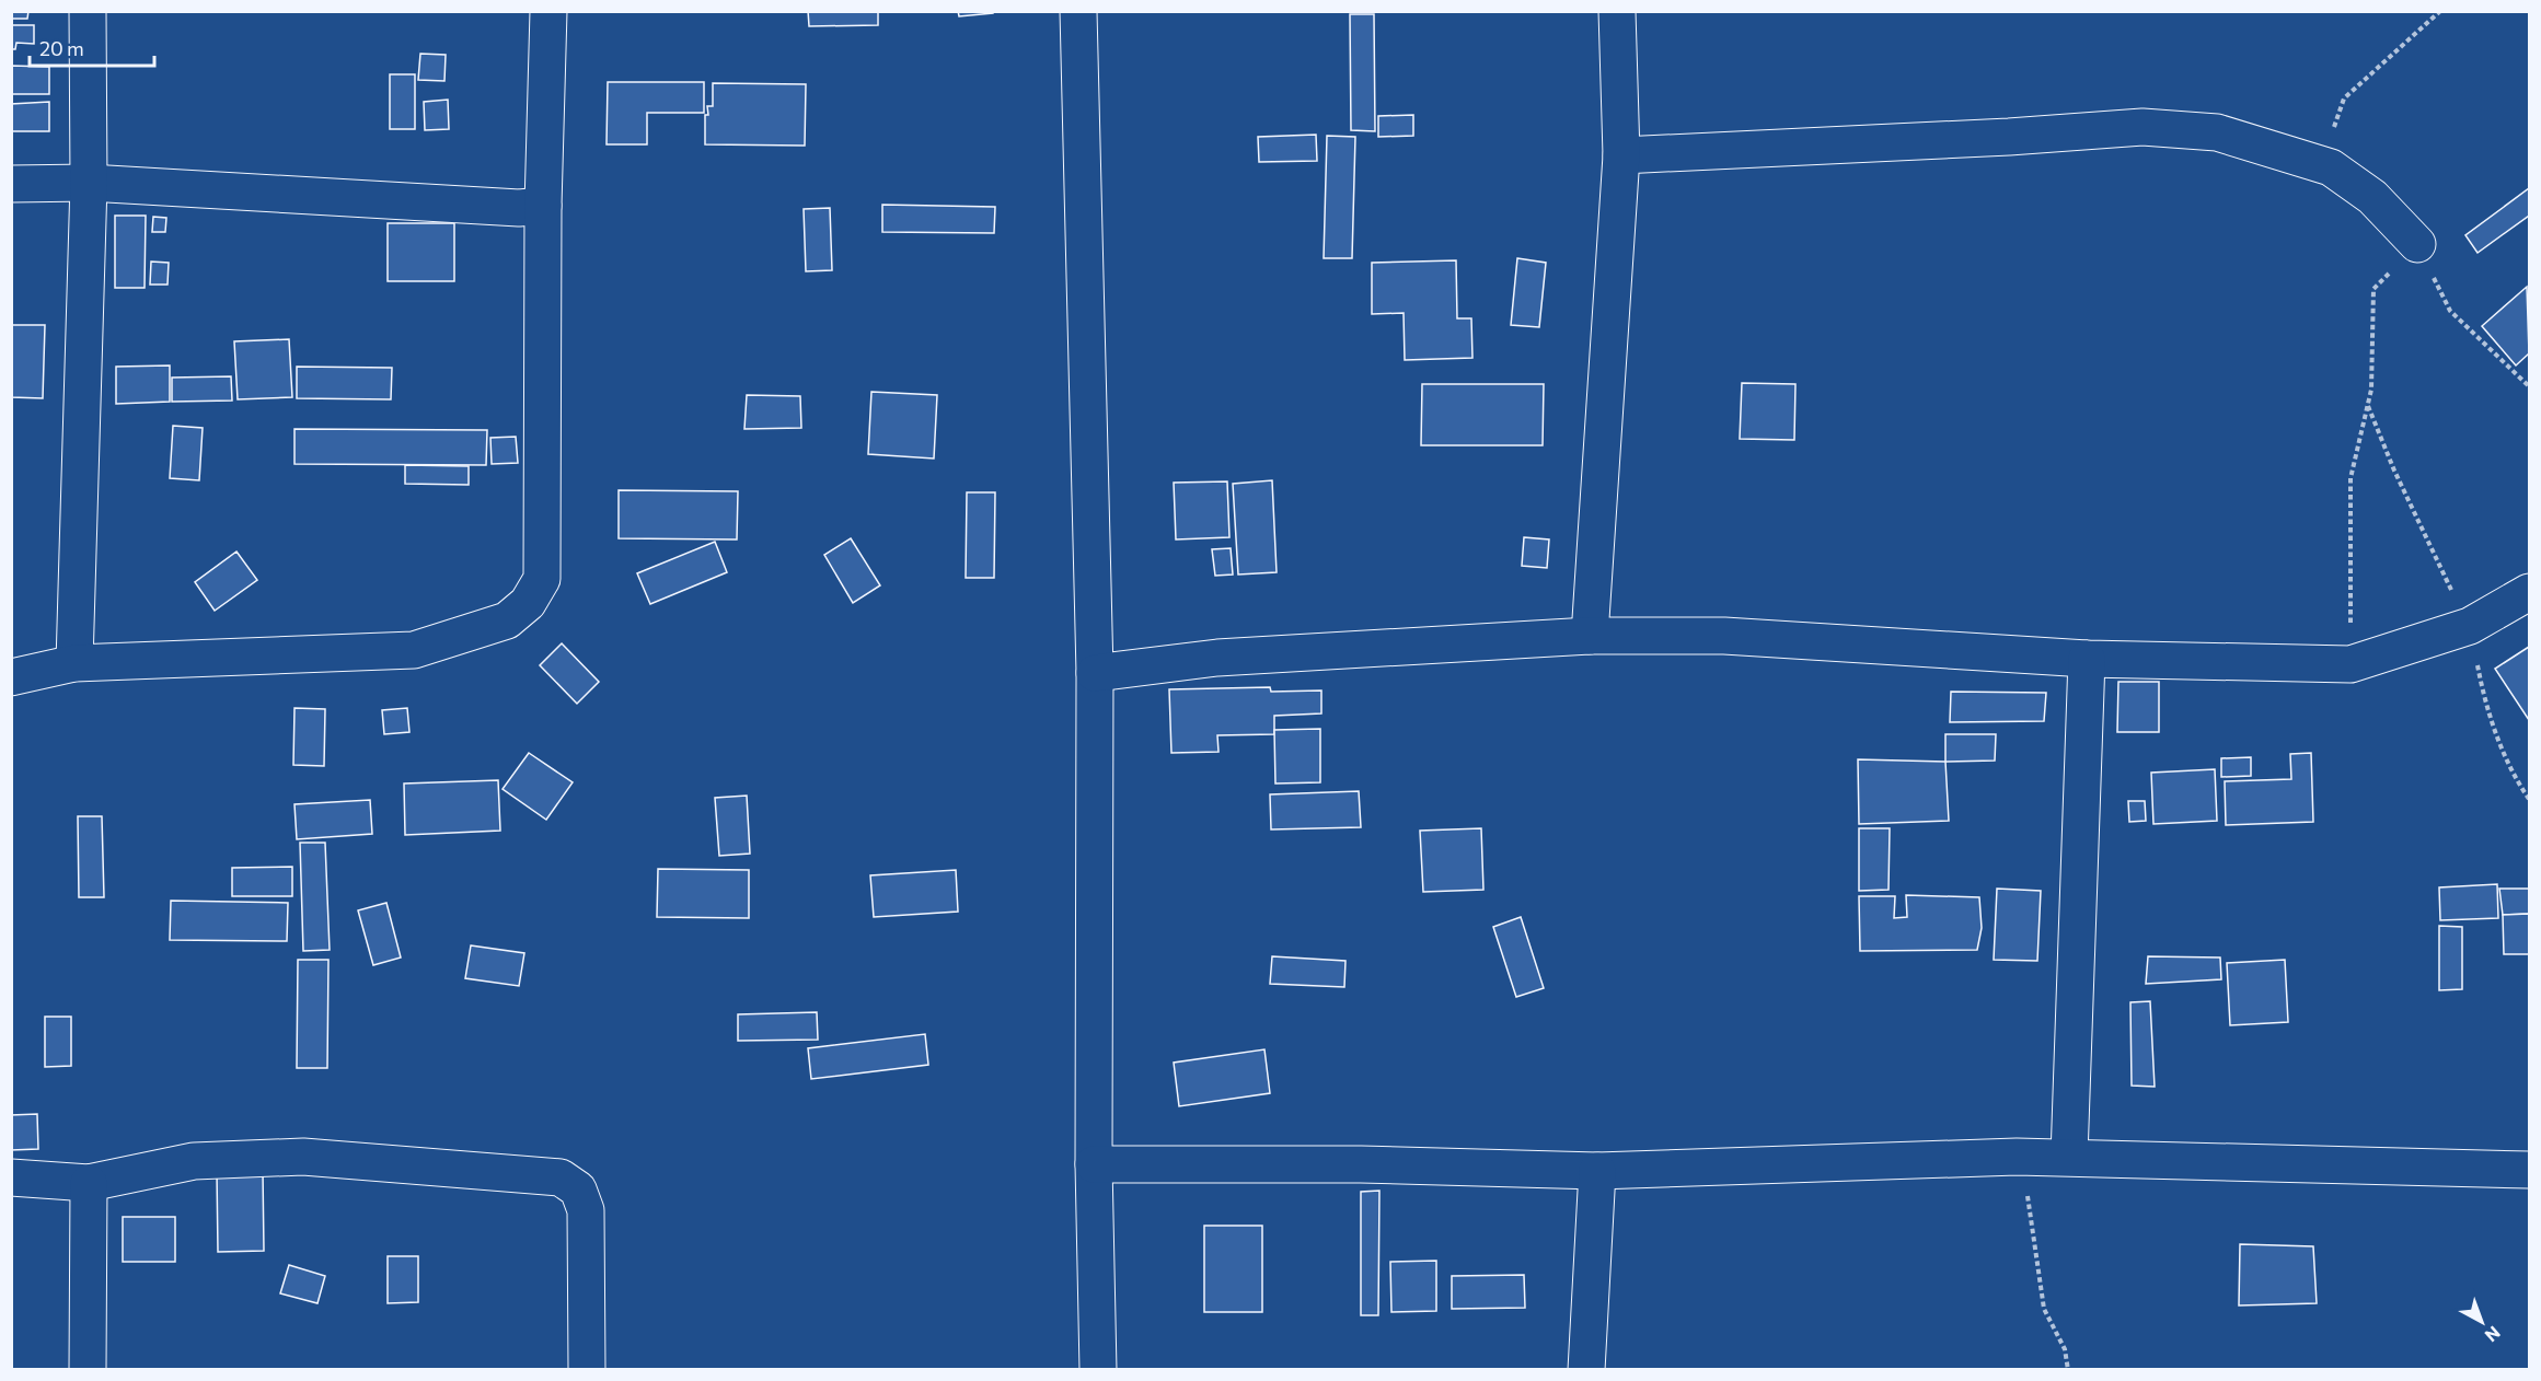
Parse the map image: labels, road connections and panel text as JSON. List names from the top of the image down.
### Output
{
  "scale_bar": "20 m",
  "north": "bottom right"
}
